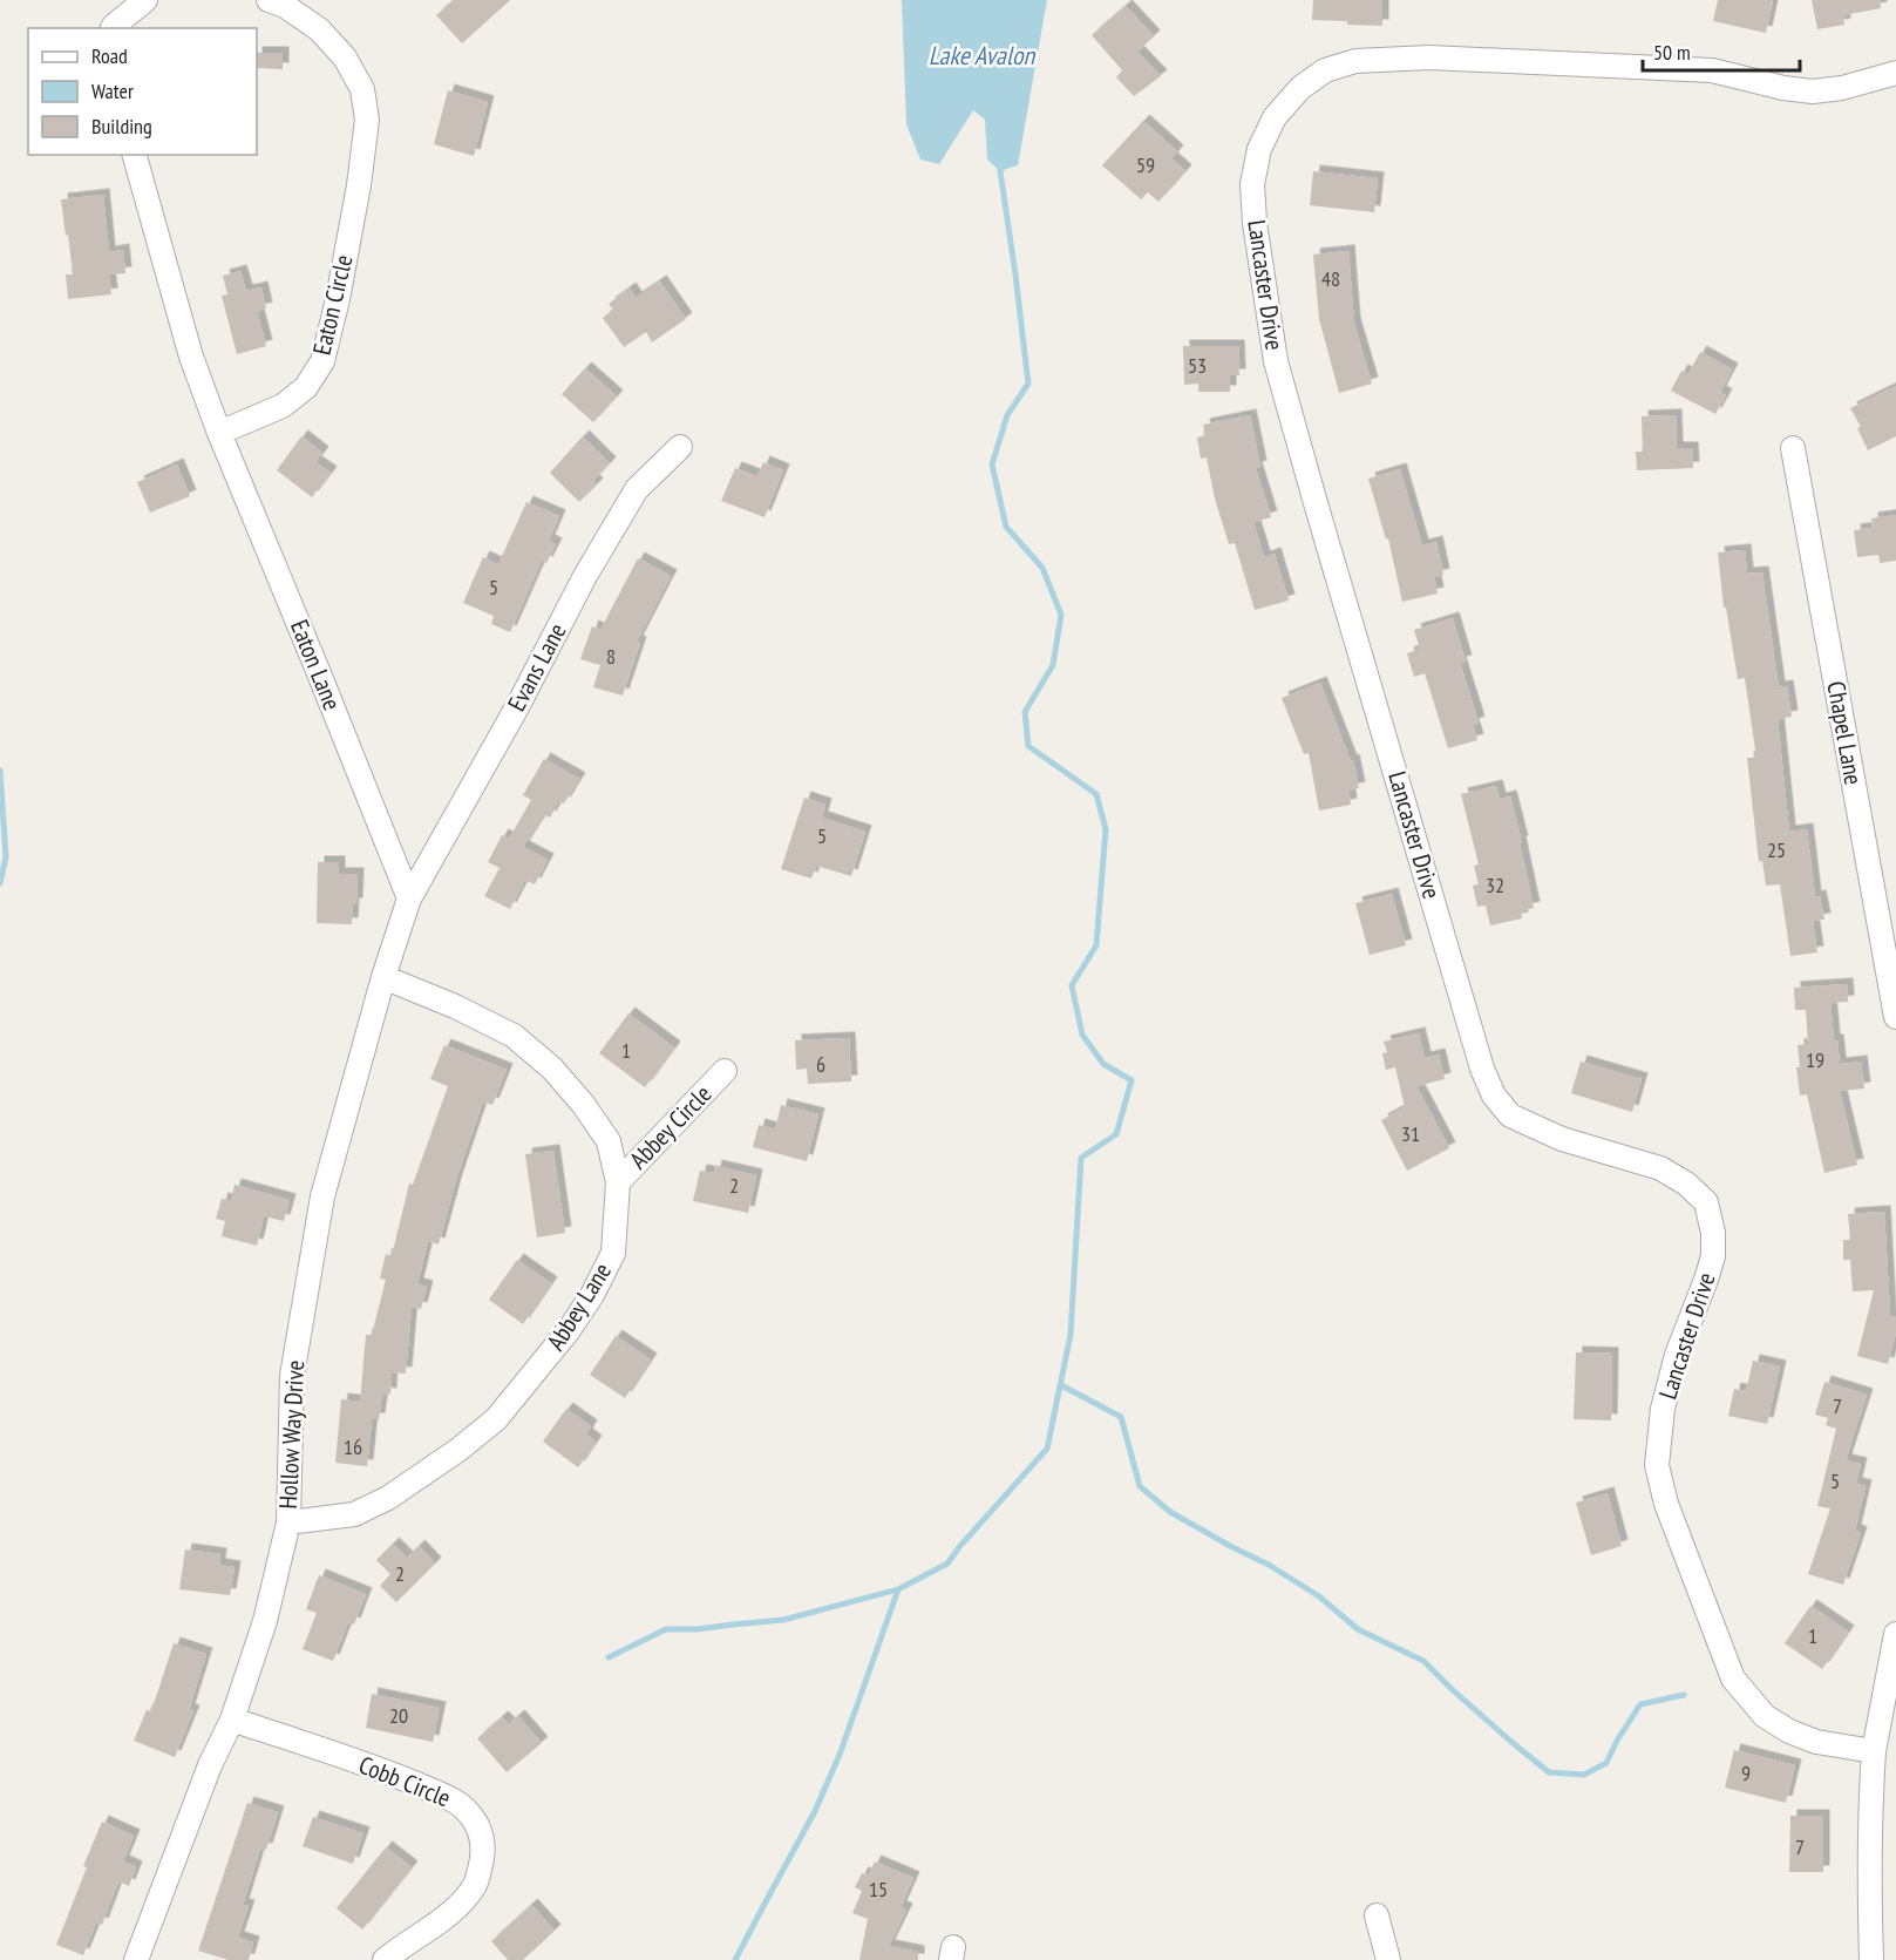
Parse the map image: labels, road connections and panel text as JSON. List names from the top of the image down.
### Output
{
  "streets": {
    "street": [
      "Lancaster Drive",
      "Eaton Circle",
      "Eaton Lane",
      "Evans Lane",
      "Chapel Lane",
      "Abbey Circle",
      "Abbey Lane",
      "Hollow Way Drive",
      "Cobb Circle"
    ]
  },
  "crossings": [
    ["Eaton Circle", "Eaton Lane"],
    ["Eaton Lane", "Evans Lane"],
    ["Eaton Lane", "Hollow Way Drive"],
    ["Evans Lane", "Hollow Way Drive"],
    ["Abbey Circle", "Abbey Lane"],
    ["Abbey Lane", "Hollow Way Drive"],
    ["Hollow Way Drive", "Cobb Circle"]
  ],
  "water": ["Lake Avalon"],
  "house_numbers": [
    "59",
    "48",
    "53",
    "5",
    "8",
    "5",
    "25",
    "32",
    "1",
    "19",
    "6",
    "31",
    "2",
    "7",
    "16",
    "5",
    "2",
    "1",
    "20",
    "9",
    "7",
    "15"
  ],
  "legend": ["Road", "Water", "Building"],
  "scale_bar": "50 m"
}
